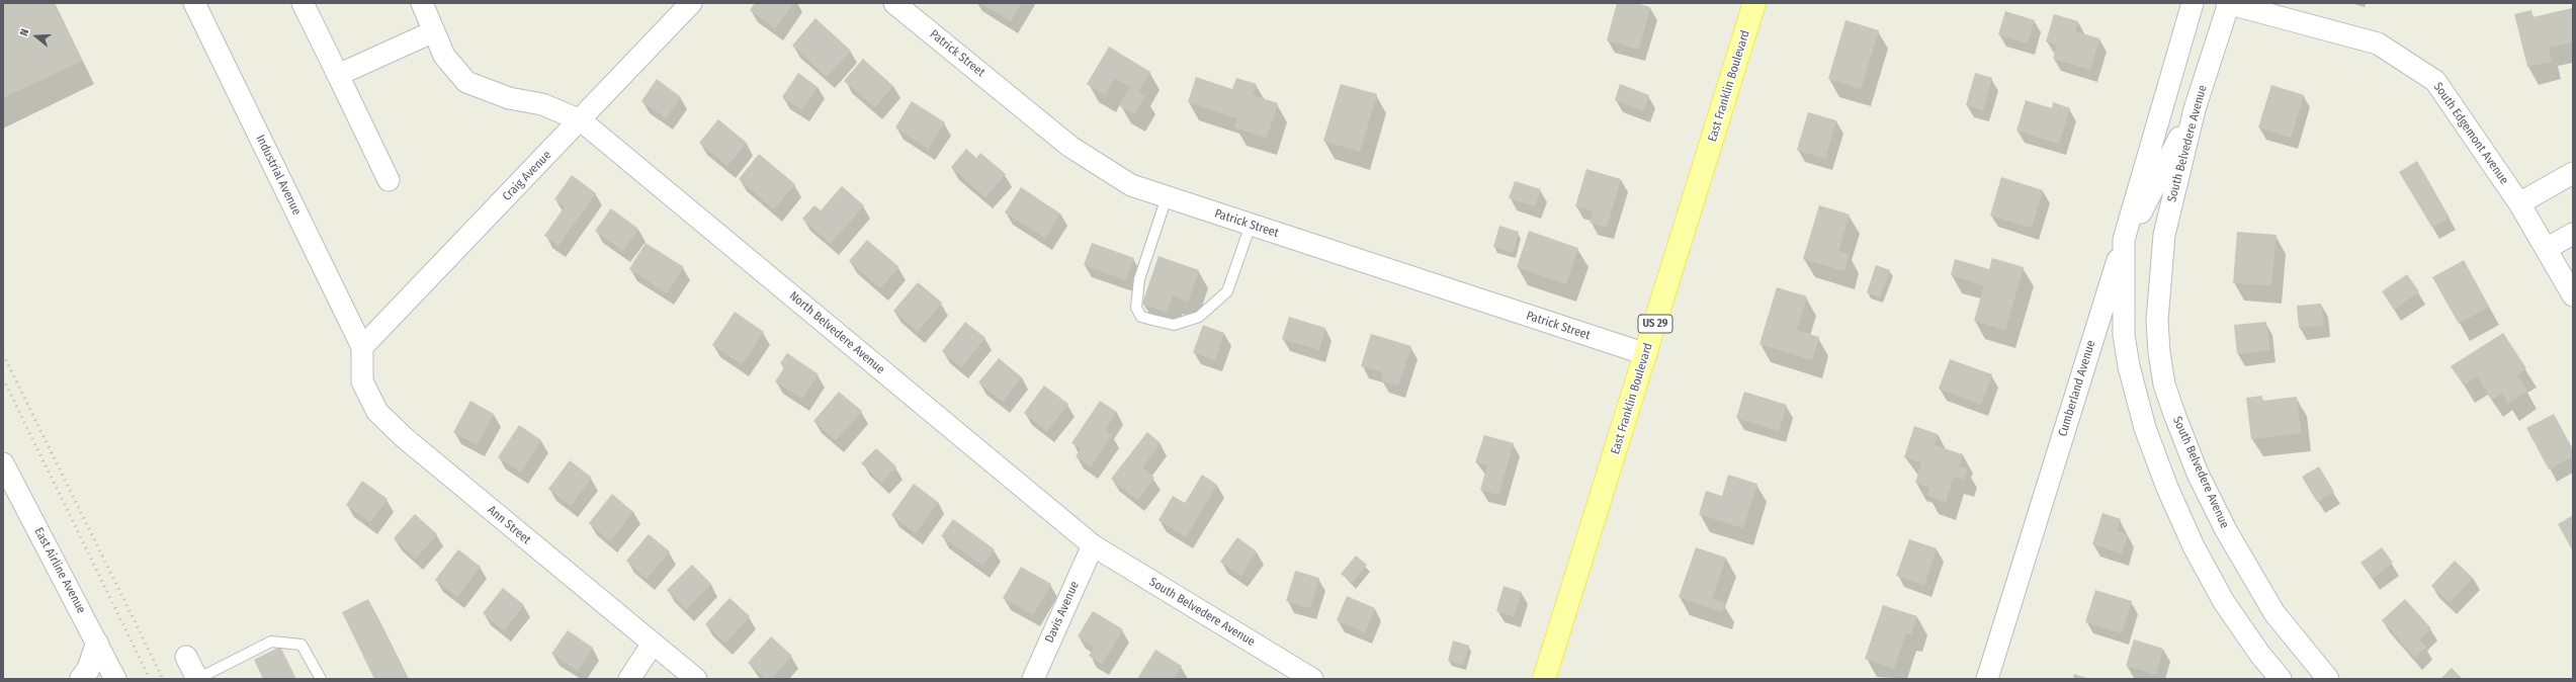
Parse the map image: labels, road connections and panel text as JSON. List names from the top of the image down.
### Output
{
  "streets": {
    "main road": ["East Franklin Boulevard", "US 29"],
    "street": [
      "Patrick Street",
      "South Edgemont Avenue",
      "South Belvedere Avenue",
      "Industrial Avenue",
      "Craig Avenue",
      "North Belvedere Avenue",
      "Cumberland Avenue",
      "Ann Street",
      "East Airline Avenue",
      "Davis Avenue"
    ]
  },
  "crossings": [
    ["Patrick Street", "East Franklin Boulevard"],
    ["South Edgemont Avenue", "South Belvedere Avenue"],
    ["South Belvedere Avenue", "North Belvedere Avenue"],
    ["South Belvedere Avenue", "Cumberland Avenue"],
    ["South Belvedere Avenue", "Davis Avenue"],
    ["Industrial Avenue", "Craig Avenue"],
    ["Industrial Avenue", "Ann Street"],
    ["Craig Avenue", "North Belvedere Avenue"],
    ["Craig Avenue", "Ann Street"],
    ["North Belvedere Avenue", "Davis Avenue"]
  ],
  "north": "left"
}
